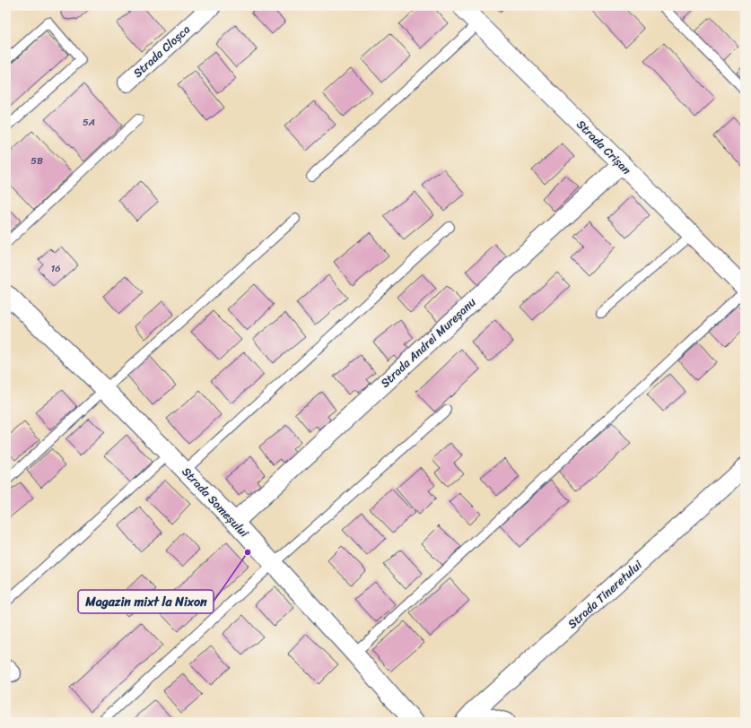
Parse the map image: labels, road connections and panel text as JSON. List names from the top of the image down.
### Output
{
  "streets": {
    "street": [
      "Strada Cloșca",
      "Strada Crișan",
      "Strada Andrei Mureșanu",
      "Strada Someșului",
      "Strada Tineretului"
    ]
  },
  "crossings": [
    ["Strada Crișan", "Strada Andrei Mureșanu"],
    ["Strada Andrei Mureșanu", "Strada Someșului"]
  ],
  "places": ["Magazin mixt la Nixon"],
  "house_numbers": ["5A", "5B", "16"]
}
